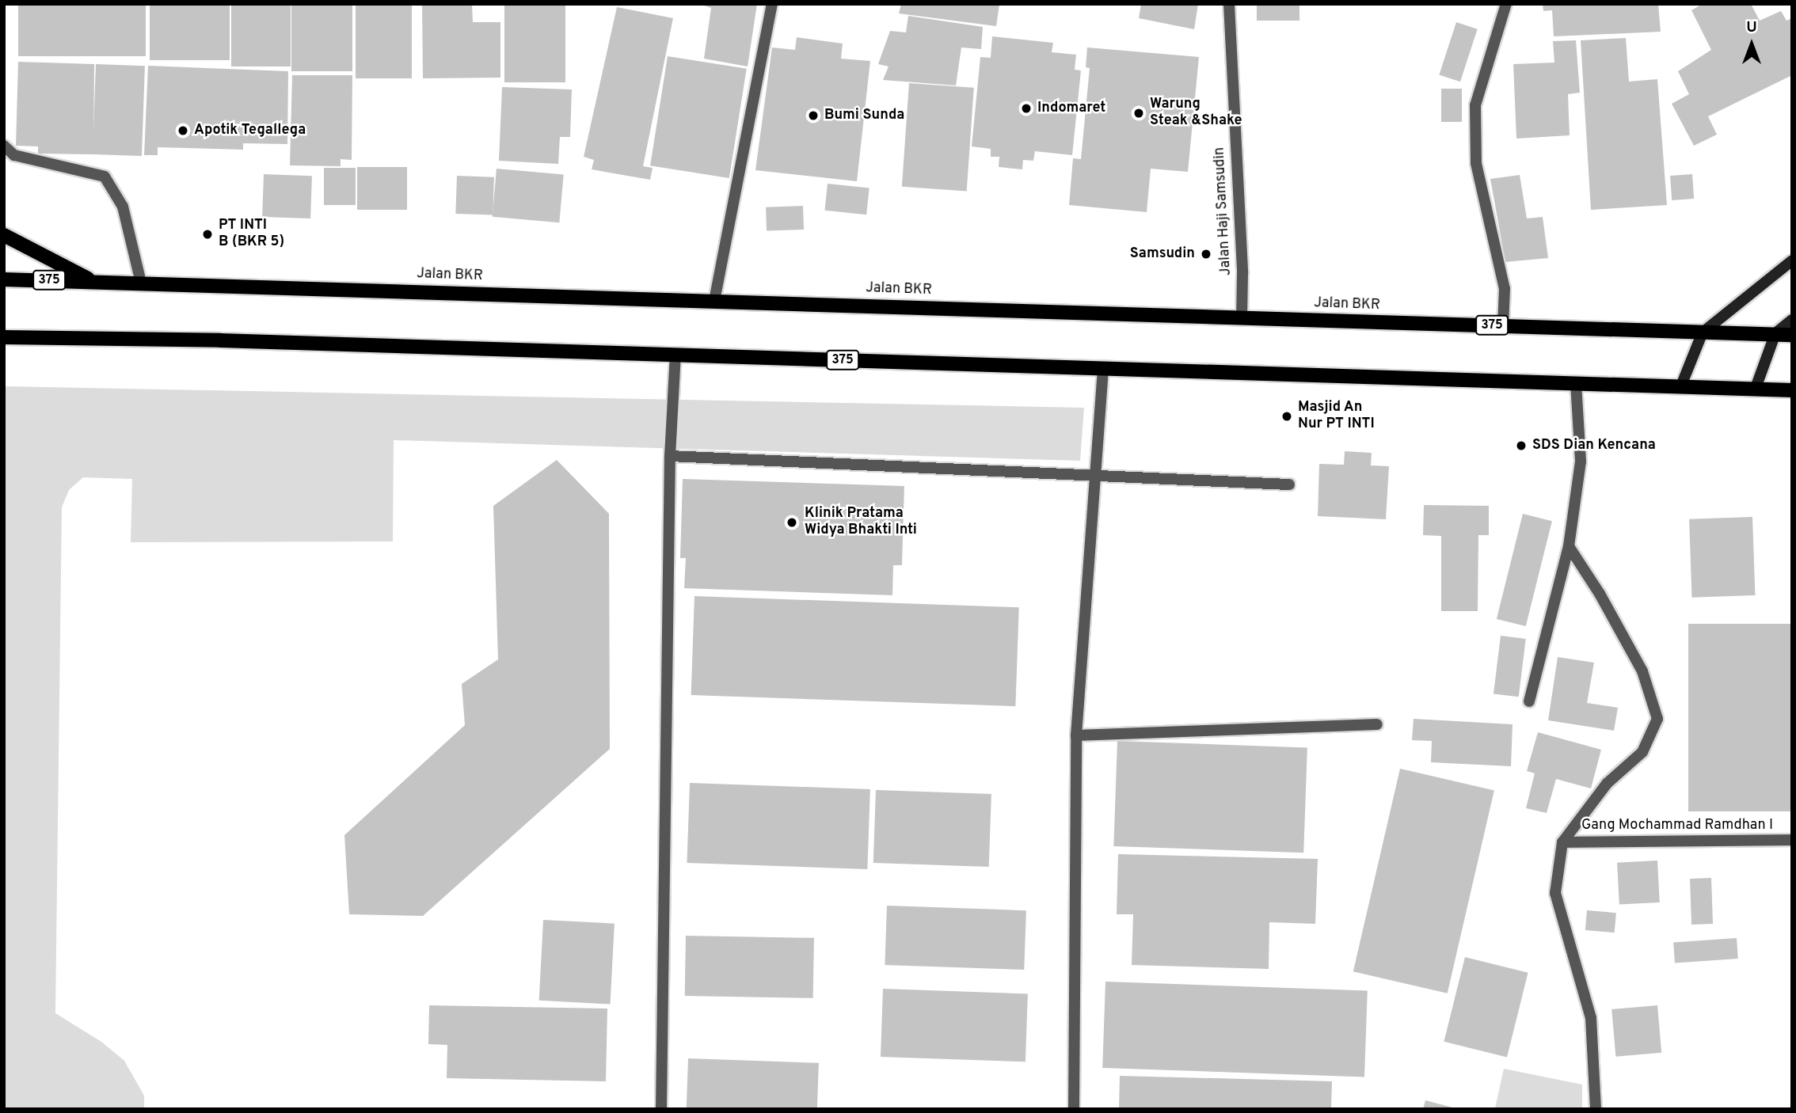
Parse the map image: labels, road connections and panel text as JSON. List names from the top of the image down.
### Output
{
  "streets": {
    "main road": ["Jalan BKR", "375"],
    "street": ["Jalan Haji Samsudin", "Gang Mochammad Ramdhan I"]
  },
  "crossings": [
    ["Jalan Haji Samsudin", "Jalan BKR"]
  ],
  "places": [
    "Indomaret",
    "Warung Steak &Shake",
    "Bumi Sunda",
    "Apotik Tegallega",
    "PT INTI B (BKR 5)",
    "Samsudin",
    "Masjid An Nur PT INTI",
    "SDS Dian Kencana",
    "Klinik Pratama Widya Bhakti Inti"
  ],
  "north": "top"
}
